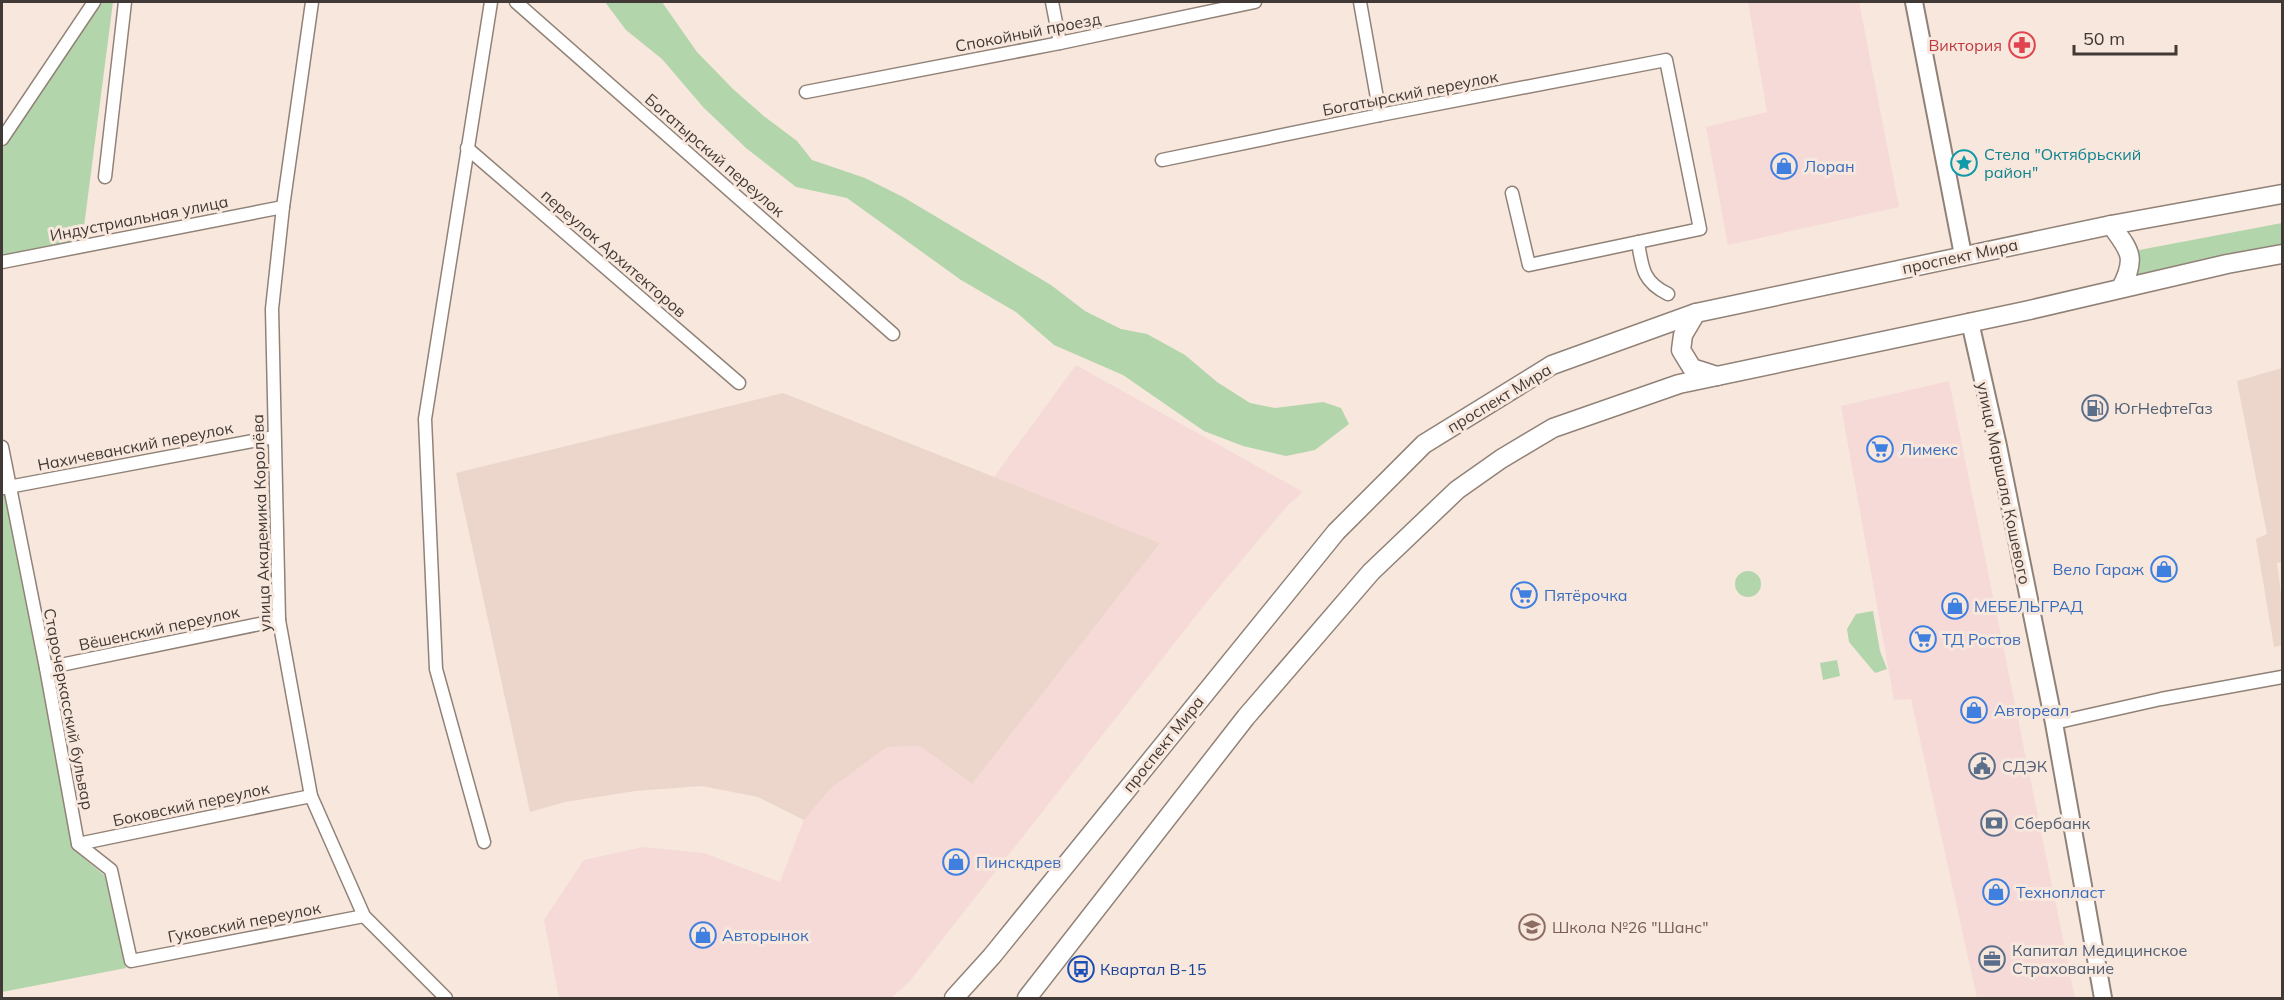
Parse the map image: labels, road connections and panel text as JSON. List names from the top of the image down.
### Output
{
  "streets": {
    "main road": ["проспект Мира"],
    "street": [
      "Спокойный проезд",
      "Богатырский переулок",
      "Индустриальная улица",
      "переулок Архитекторов",
      "Нахичеванский переулок",
      "улица Маршала Кошевого",
      "улица Академика Королёва",
      "Вёшенский переулок",
      "Старочеркасский бульвар",
      "Боковский переулок",
      "Гуковский переулок"
    ]
  },
  "crossings": [
    ["Индустриальная улица", "улица Академика Королёва"],
    ["Нахичеванский переулок", "улица Академика Королёва"],
    ["Нахичеванский переулок", "Старочеркасский бульвар"],
    ["улица Академика Королёва", "Вёшенский переулок"],
    ["улица Академика Королёва", "Боковский переулок"],
    ["улица Академика Королёва", "Гуковский переулок"],
    ["Вёшенский переулок", "Старочеркасский бульвар"],
    ["Старочеркасский бульвар", "Боковский переулок"],
    ["Старочеркасский бульвар", "Гуковский переулок"],
    ["Боковский переулок", "Гуковский переулок"]
  ],
  "places": {
    "pharmacy": ["Виктория"],
    "place": ["Стела \"Октябрьский район\""],
    "shop": [
      "Лоран",
      "Вело Гараж",
      "МЕБЕЛЬГРАД",
      "Автореал",
      "Пинскдрев",
      "Технопласт",
      "Авторынок"
    ],
    "fuel station": ["ЮгНефтеГаз"],
    "supermarket": ["Лимекс", "Пятёрочка", "ТД Ростов"],
    "public building": ["СДЭК"],
    "bank": ["Сбербанк"],
    "school or university": ["Школа №26 \"Шанс\""],
    "office": ["Капитал Медицинское Страхование"],
    "bus stop": ["Квартал В-15"]
  },
  "scale_bar": "50 m"
}
